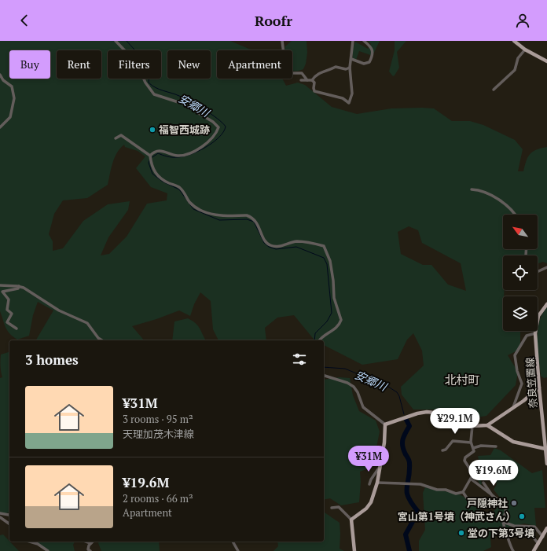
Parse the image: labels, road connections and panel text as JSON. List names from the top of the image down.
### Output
{
  "streets": {
    "main road": ["奈良笠置線"]
  },
  "districts": ["北村町"],
  "water": ["安郷川"],
  "places": [
    "福智西城跡",
    "戸隠神社",
    "宮山第1号墳（神武さん）",
    "堂の下第3号墳"
  ],
  "north": "top left",
  "page": {
    "header": "Roofr",
    "chip": [
      "Buy",
      "Rent",
      "Filters",
      "New",
      "Apartment"
    ],
    "heading": "3 homes",
    "list": [
      {
        "name": "¥31M",
        "note": "3 rooms · 95 m² · 天理加茂木津線"
      },
      {
        "name": "¥19.6M",
        "note": "2 rooms · 66 m² · Apartment"
      }
    ],
    "price": ["¥29.1M", "¥31M", "¥19.6M"]
  }
}
